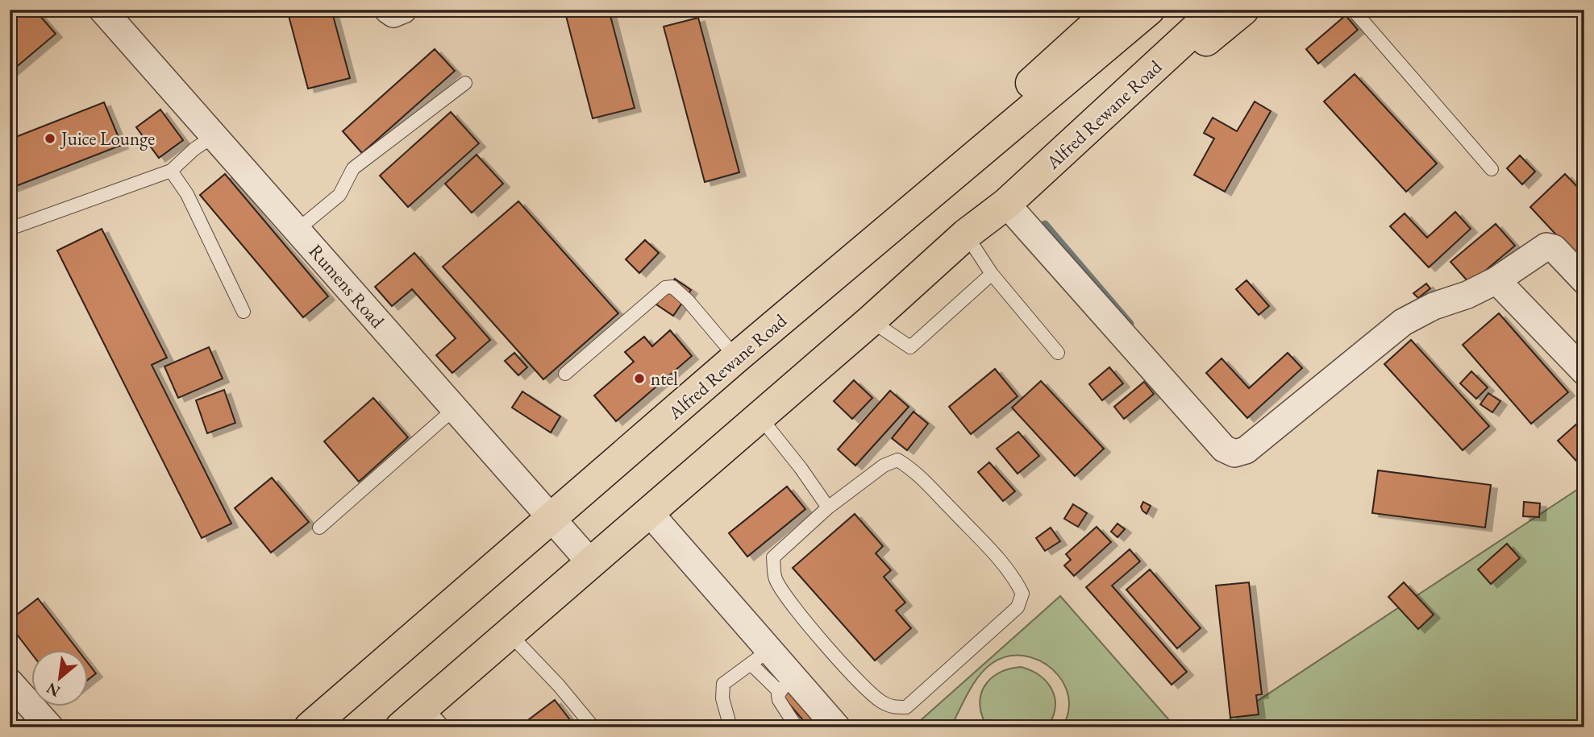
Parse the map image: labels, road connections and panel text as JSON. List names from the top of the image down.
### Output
{
  "streets": {
    "main road": ["Alfred Rewane Road"],
    "street": ["Rumens Road"]
  },
  "crossings": [
    ["Alfred Rewane Road", "Rumens Road"]
  ],
  "places": ["Juice Lounge", "ntel"],
  "north": "bottom left"
}
